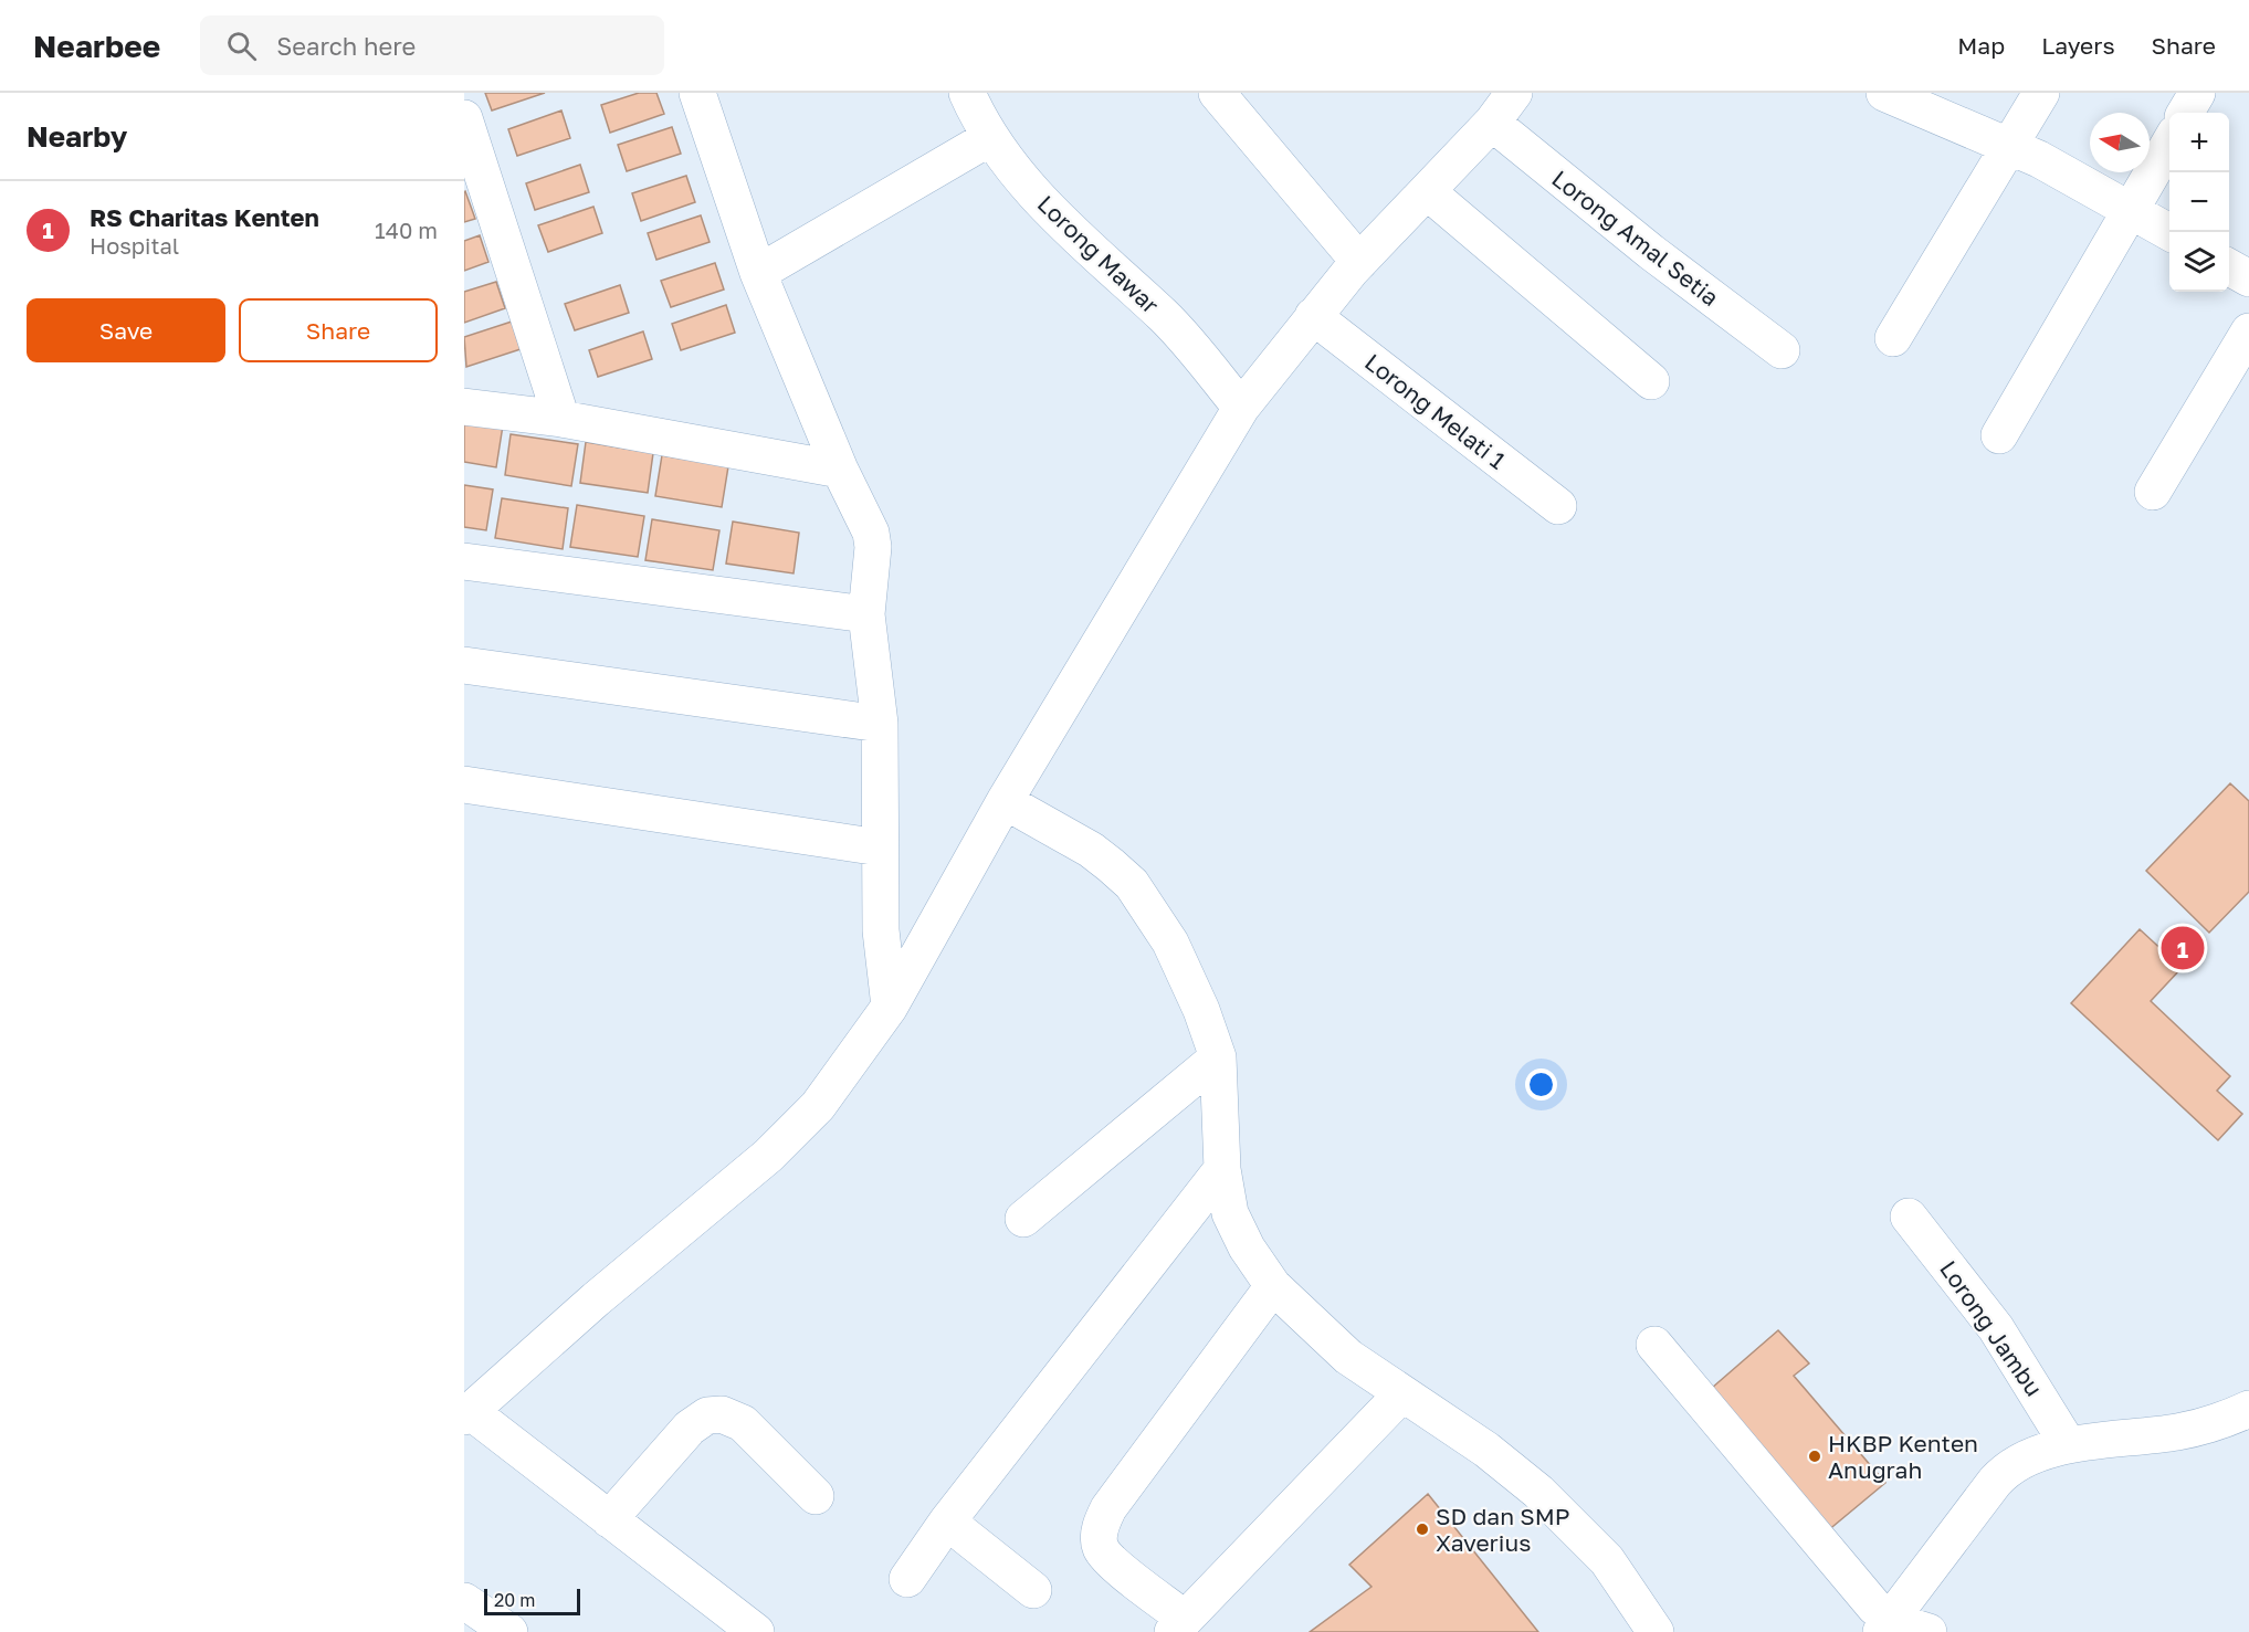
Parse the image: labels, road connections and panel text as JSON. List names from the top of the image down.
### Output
{
  "streets": {
    "street": [
      "Lorong Amal Setia",
      "Lorong Mawar",
      "Lorong Melati 1",
      "Lorong Jambu"
    ]
  },
  "places": ["HKBP Kenten Anugrah", "SD dan SMP Xaverius"],
  "scale_bar": "20 m",
  "north": "left",
  "page": {
    "header": "Nearbee",
    "search": "Search here",
    "nav": ["Map", "Layers", "Share"],
    "heading": "Nearby",
    "map_buttons": ["+", "−"],
    "list": [
      {
        "mark": "1",
        "name": "RS Charitas Kenten",
        "note": "Hospital",
        "value": "140 m"
      }
    ],
    "buttons": ["Save", "Share"],
    "pins": "1",
    "scale": "20 m"
  }
}
